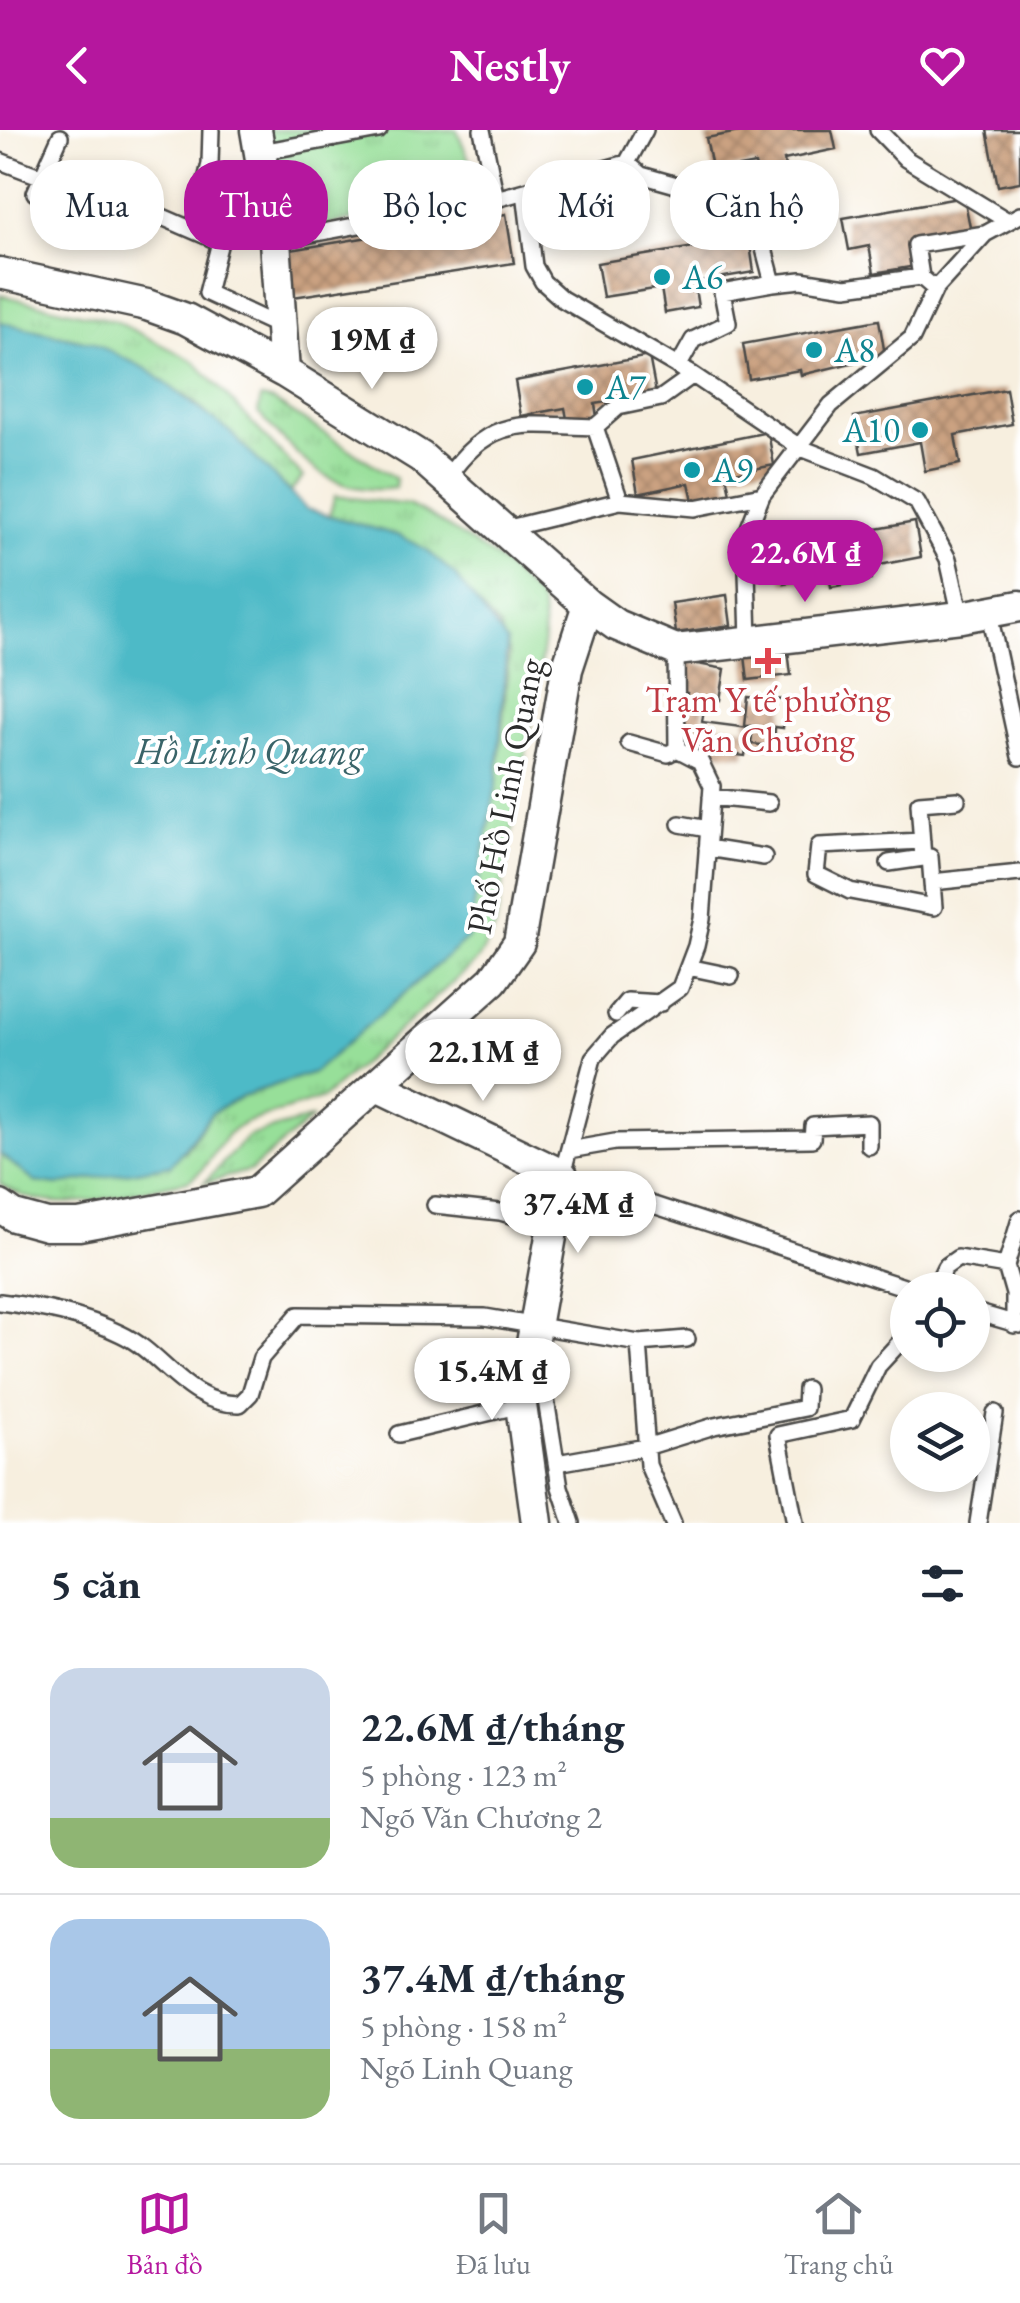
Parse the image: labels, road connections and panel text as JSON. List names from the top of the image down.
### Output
{
  "streets": {
    "street": ["Phố Hồ Linh Quang"]
  },
  "water": ["Hồ Linh Quang"],
  "places": {
    "other": [
      "A6",
      "A8",
      "A7",
      "A10",
      "A9"
    ],
    "health": ["Trạm Y tế phường Văn Chương"]
  },
  "page": {
    "header": "Nestly",
    "chip": [
      "Mua",
      "Thuê",
      "Bộ lọc",
      "Mới",
      "Căn hộ"
    ],
    "price": [
      "19M ₫",
      "22.6M ₫",
      "22.1M ₫",
      "37.4M ₫",
      "15.4M ₫"
    ],
    "heading": "5 căn",
    "list": [
      {
        "name": "22.6M ₫/tháng",
        "note": "5 phòng · 123 m² · Ngõ Văn Chương 2"
      },
      {
        "name": "37.4M ₫/tháng",
        "note": "5 phòng · 158 m² · Ngõ Linh Quang"
      }
    ],
    "tabs": ["Bản đồ", "Đã lưu", "Trang chủ"]
  }
}
